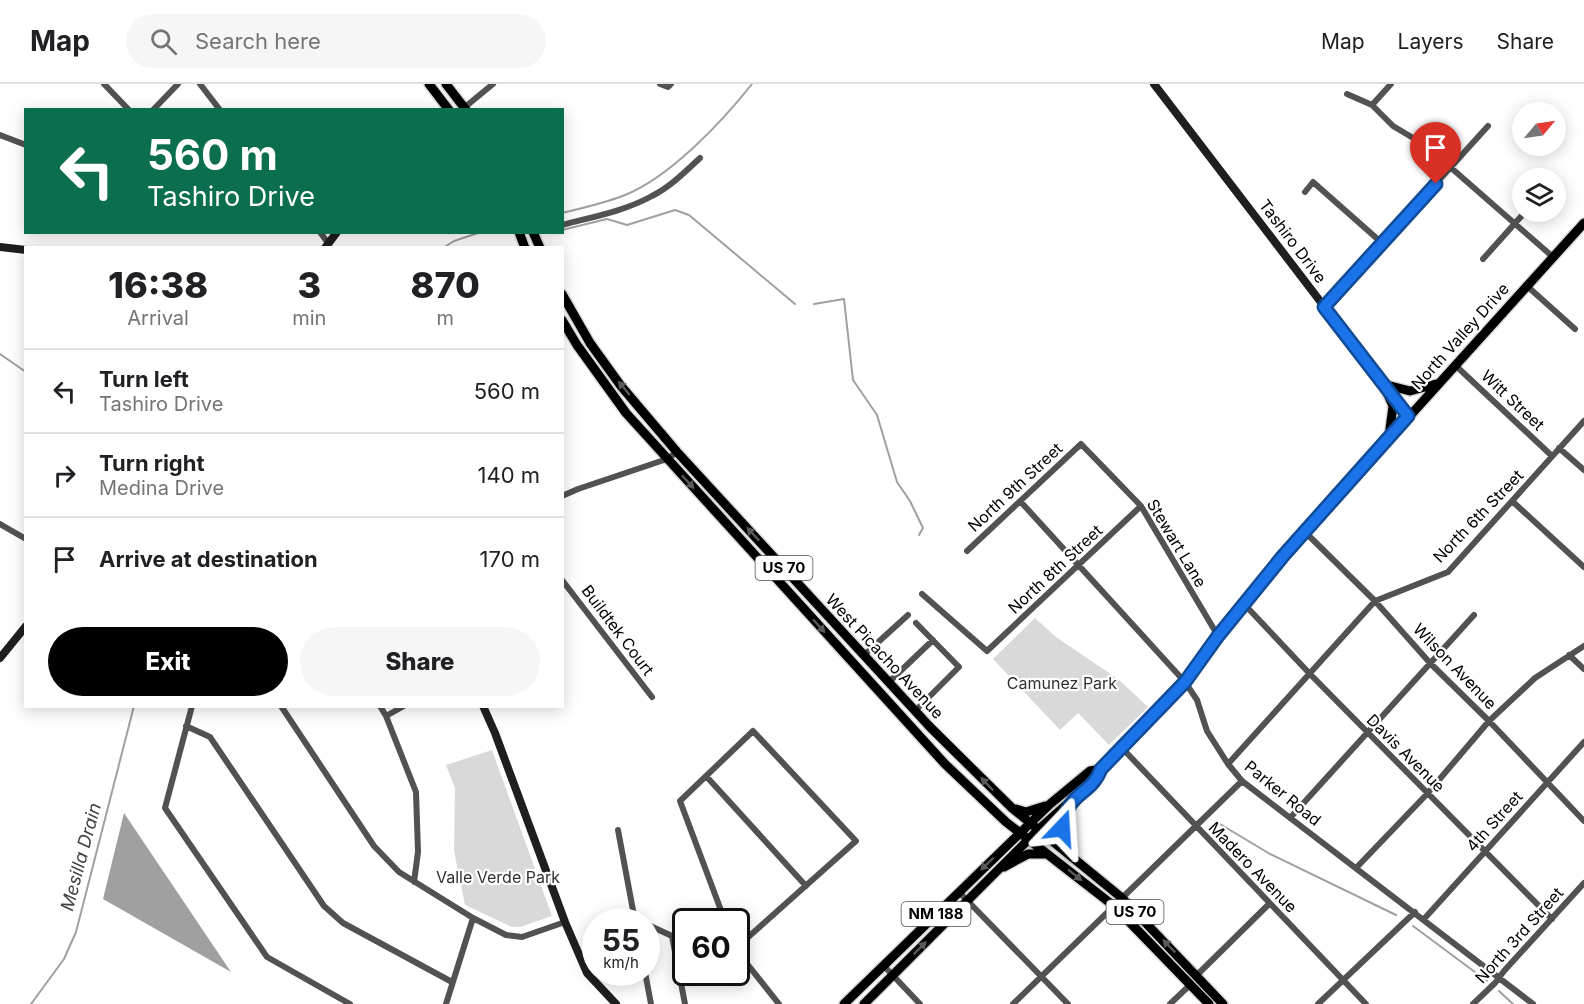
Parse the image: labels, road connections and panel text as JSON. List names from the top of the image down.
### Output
{
  "streets": {
    "main road": [
      "North Valley Drive",
      "US 70",
      "West Picacho Avenue",
      "NM 188"
    ],
    "street": [
      "Tashiro Drive",
      "Witt Street",
      "North 9th Street",
      "North 6th Street",
      "Stewart Lane",
      "North 8th Street",
      "Buildtek Court",
      "Wilson Avenue",
      "Davis Avenue",
      "Parker Road",
      "4th Street",
      "Madero Avenue",
      "North 3rd Street"
    ]
  },
  "crossings": [
    ["Tashiro Drive", "North Valley Drive"],
    ["North Valley Drive", "Witt Street"],
    ["North Valley Drive", "Stewart Lane"],
    ["North Valley Drive", "West Picacho Avenue"],
    ["North Valley Drive", "Wilson Avenue"],
    ["North Valley Drive", "Davis Avenue"],
    ["North Valley Drive", "Parker Road"],
    ["North Valley Drive", "Madero Avenue"],
    ["Witt Street", "North 6th Street"],
    ["North 9th Street", "Stewart Lane"],
    ["North 9th Street", "Parker Road"],
    ["North 6th Street", "Wilson Avenue"],
    ["North 6th Street", "Davis Avenue"],
    ["North 6th Street", "Parker Road"],
    ["Stewart Lane", "North 8th Street"],
    ["North 8th Street", "Parker Road"],
    ["Wilson Avenue", "4th Street"],
    ["Davis Avenue", "4th Street"],
    ["Davis Avenue", "North 3rd Street"],
    ["Parker Road", "4th Street"],
    ["Parker Road", "North 3rd Street"]
  ],
  "water": ["Mesilla Drain"],
  "parks": ["Camunez Park", "Valle Verde Park"],
  "north": "top right",
  "page": {
    "header": "Map",
    "search": "Search here",
    "nav": ["Map", "Layers", "Share"],
    "turn": ["560 m", "Tashiro Drive"],
    "eta": [
      "16:38",
      "Arrival",
      "3",
      "min",
      "870",
      "m"
    ],
    "list": [
      {
        "name": "Turn left",
        "note": "Tashiro Drive",
        "value": "560 m"
      },
      {
        "name": "Turn right",
        "note": "Medina Drive",
        "value": "140 m"
      },
      {
        "name": "Arrive at destination",
        "value": "170 m"
      }
    ],
    "buttons": ["Exit", "Share"],
    "speed": "55 km/h",
    "limit": "60"
  }
}
